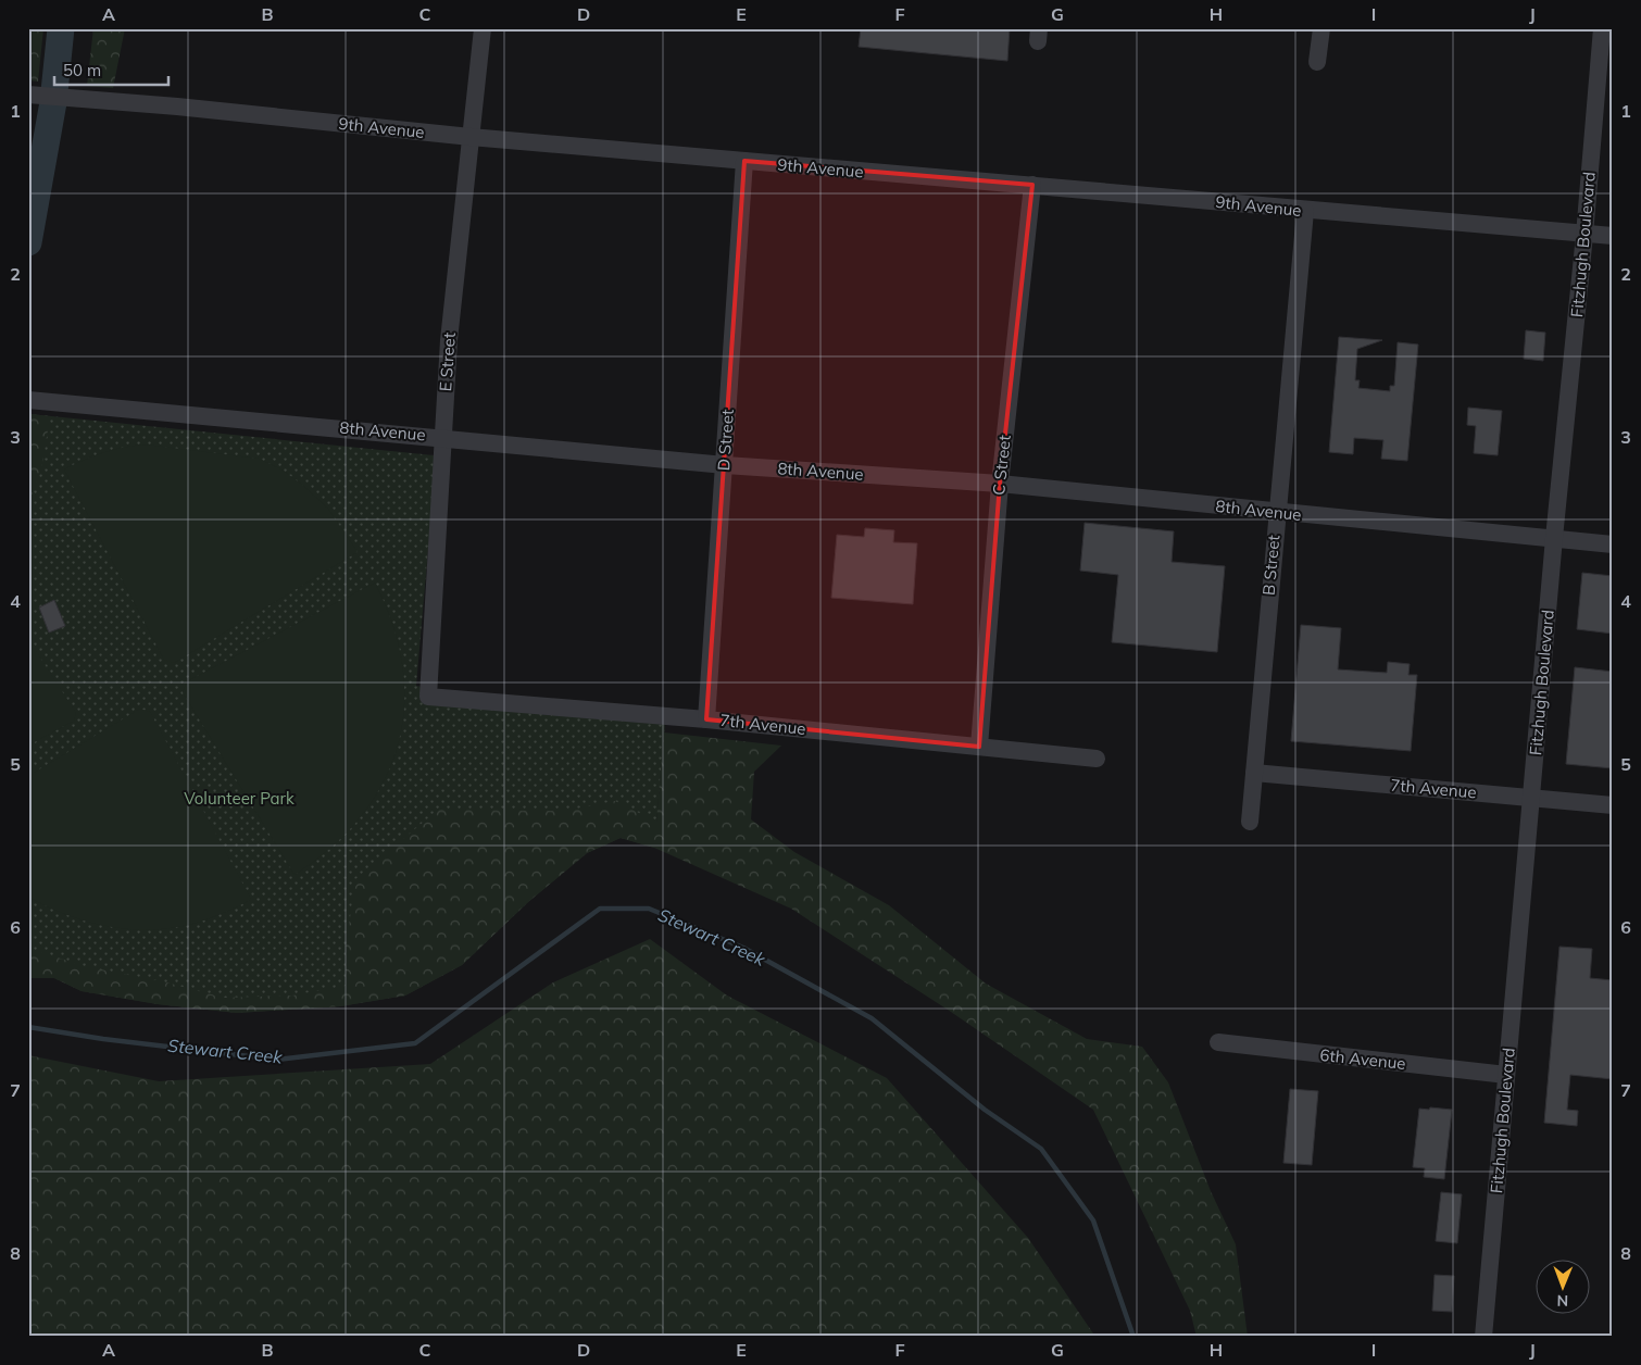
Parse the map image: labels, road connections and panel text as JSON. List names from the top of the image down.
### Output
{
  "streets": {
    "street": [
      "9th Avenue",
      "Fitzhugh Boulevard",
      "E Street",
      "8th Avenue",
      "D Street",
      "C Street",
      "B Street",
      "7th Avenue",
      "6th Avenue"
    ]
  },
  "crossings": [
    ["9th Avenue", "Fitzhugh Boulevard"],
    ["9th Avenue", "E Street"],
    ["9th Avenue", "D Street"],
    ["9th Avenue", "C Street"],
    ["9th Avenue", "B Street"],
    ["Fitzhugh Boulevard", "8th Avenue"],
    ["Fitzhugh Boulevard", "7th Avenue"],
    ["Fitzhugh Boulevard", "6th Avenue"],
    ["E Street", "8th Avenue"],
    ["E Street", "7th Avenue"],
    ["8th Avenue", "D Street"],
    ["8th Avenue", "C Street"],
    ["8th Avenue", "B Street"],
    ["D Street", "7th Avenue"],
    ["C Street", "7th Avenue"],
    ["B Street", "7th Avenue"]
  ],
  "water": ["Stewart Creek"],
  "parks": ["Volunteer Park"],
  "scale_bar": "50 m",
  "north": "bottom",
  "grid": {
    "columns": [
      "A",
      "B",
      "C",
      "D",
      "E",
      "F",
      "G",
      "H",
      "I",
      "J"
    ],
    "rows": [
      "1",
      "2",
      "3",
      "4",
      "5",
      "6",
      "7",
      "8"
    ]
  }
}
